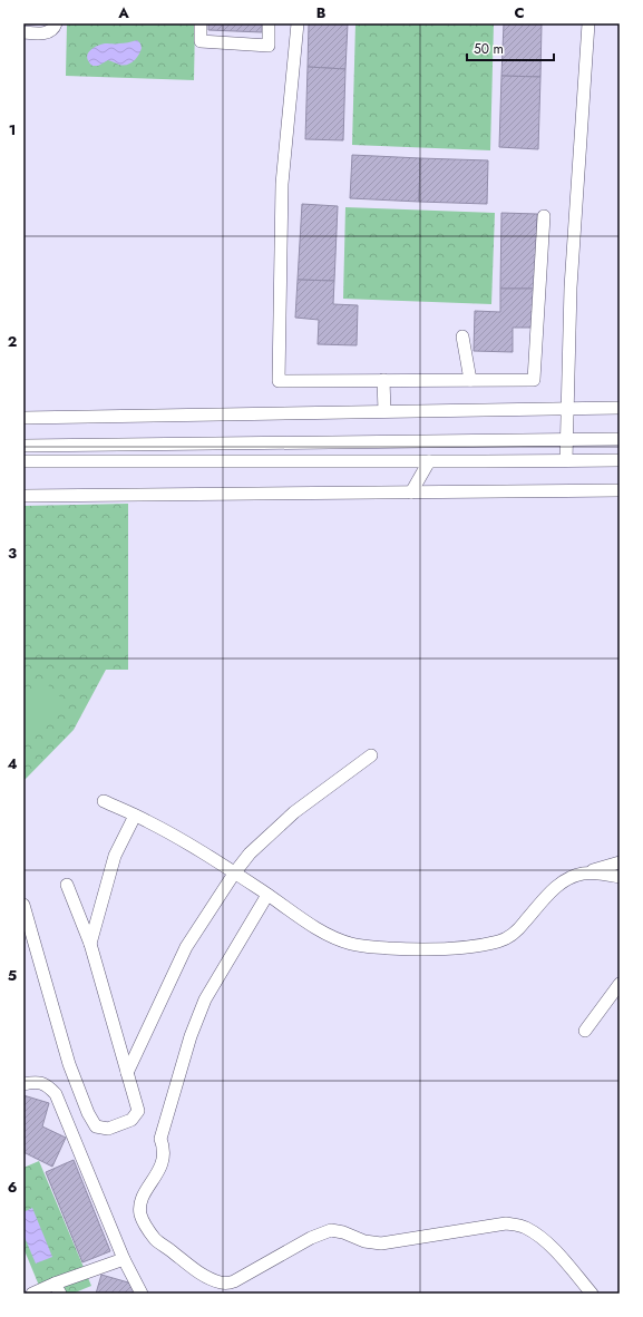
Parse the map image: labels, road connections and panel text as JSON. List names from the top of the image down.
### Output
{
  "scale_bar": "50 m",
  "grid": {
    "columns": ["A", "B", "C"],
    "rows": [
      "1",
      "2",
      "3",
      "4",
      "5",
      "6"
    ]
  }
}
